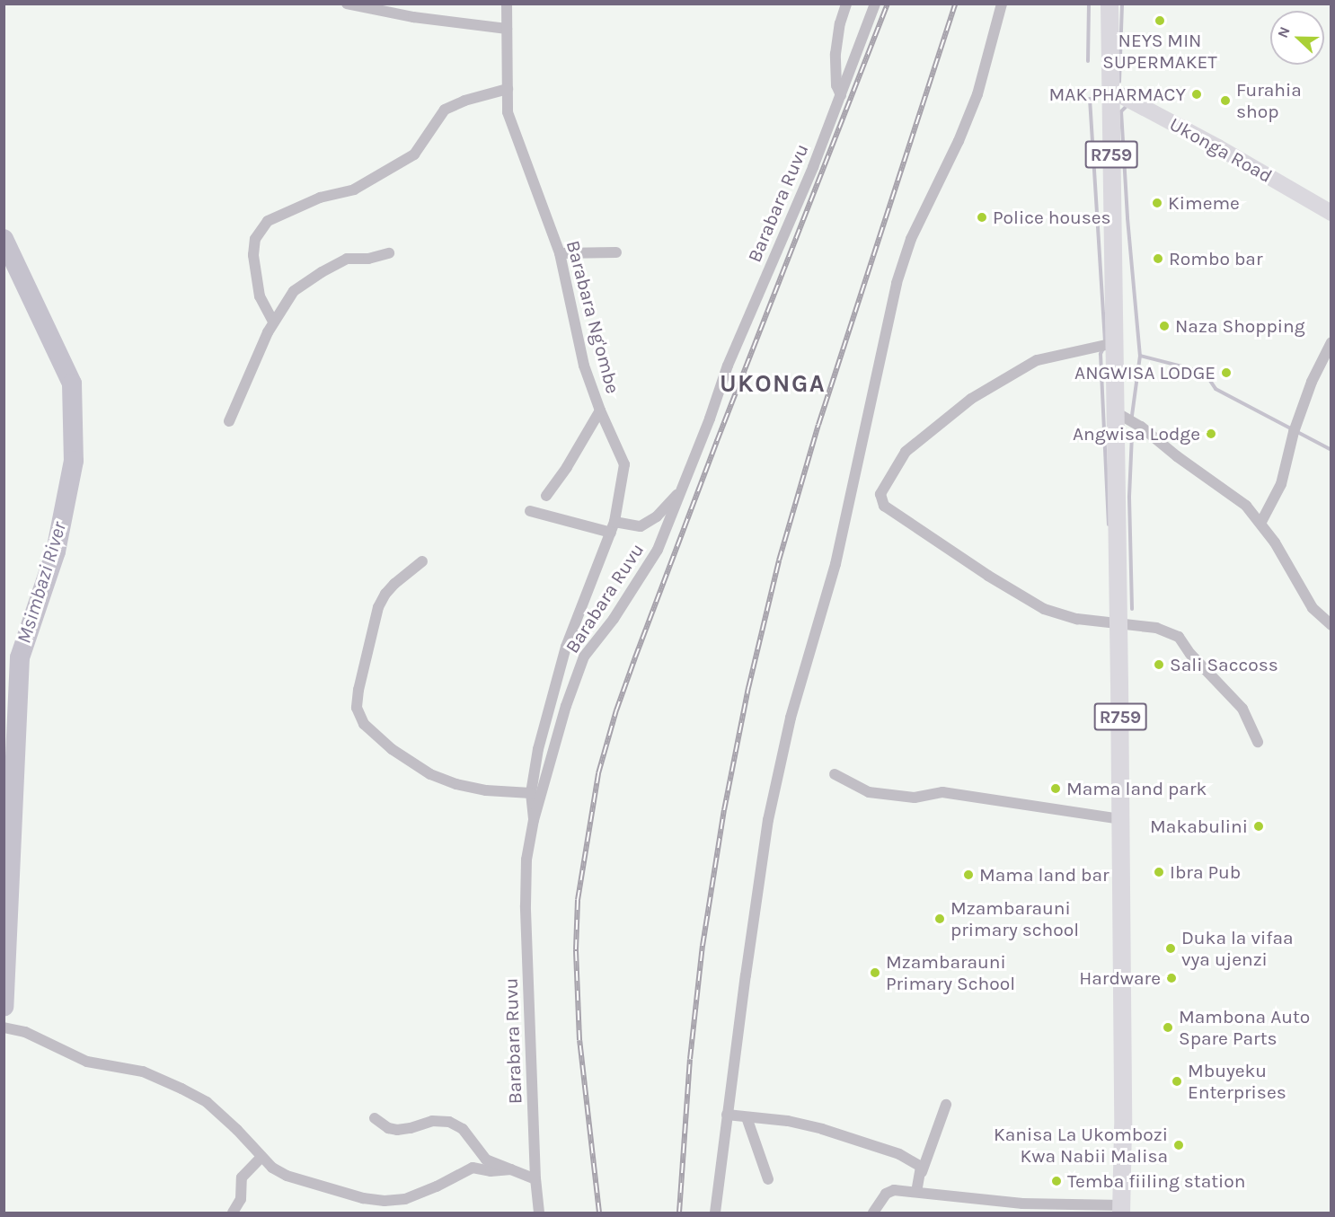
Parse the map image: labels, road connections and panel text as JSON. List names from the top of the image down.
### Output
{
  "streets": {
    "main road": ["R759"],
    "street": ["Ukonga Road", "Barabara Ruvu", "Barabara Ng'ombe"]
  },
  "crossings": [
    ["Ukonga Road", "R759"],
    ["Barabara Ruvu", "Barabara Ng'ombe"]
  ],
  "districts": ["UKONGA"],
  "water": ["Msimbazi River"],
  "places": [
    "NEYS MIN SUPERMAKET",
    "MAK PHARMACY",
    "Furahia shop",
    "Kimeme",
    "Police houses",
    "Rombo bar",
    "Naza Shopping",
    "ANGWISA LODGE",
    "Angwisa Lodge",
    "Sali Saccoss",
    "Mama land park",
    "Makabulini",
    "Ibra Pub",
    "Mama land bar",
    "Mzambarauni primary school",
    "Duka la vifaa vya ujenzi",
    "Mzambarauni Primary School",
    "Hardware",
    "Mambona Auto Spare Parts",
    "Mbuyeku Enterprises",
    "Kanisa La Ukombozi Kwa Nabii Malisa",
    "Temba fiiling station"
  ],
  "north": "left"
}
